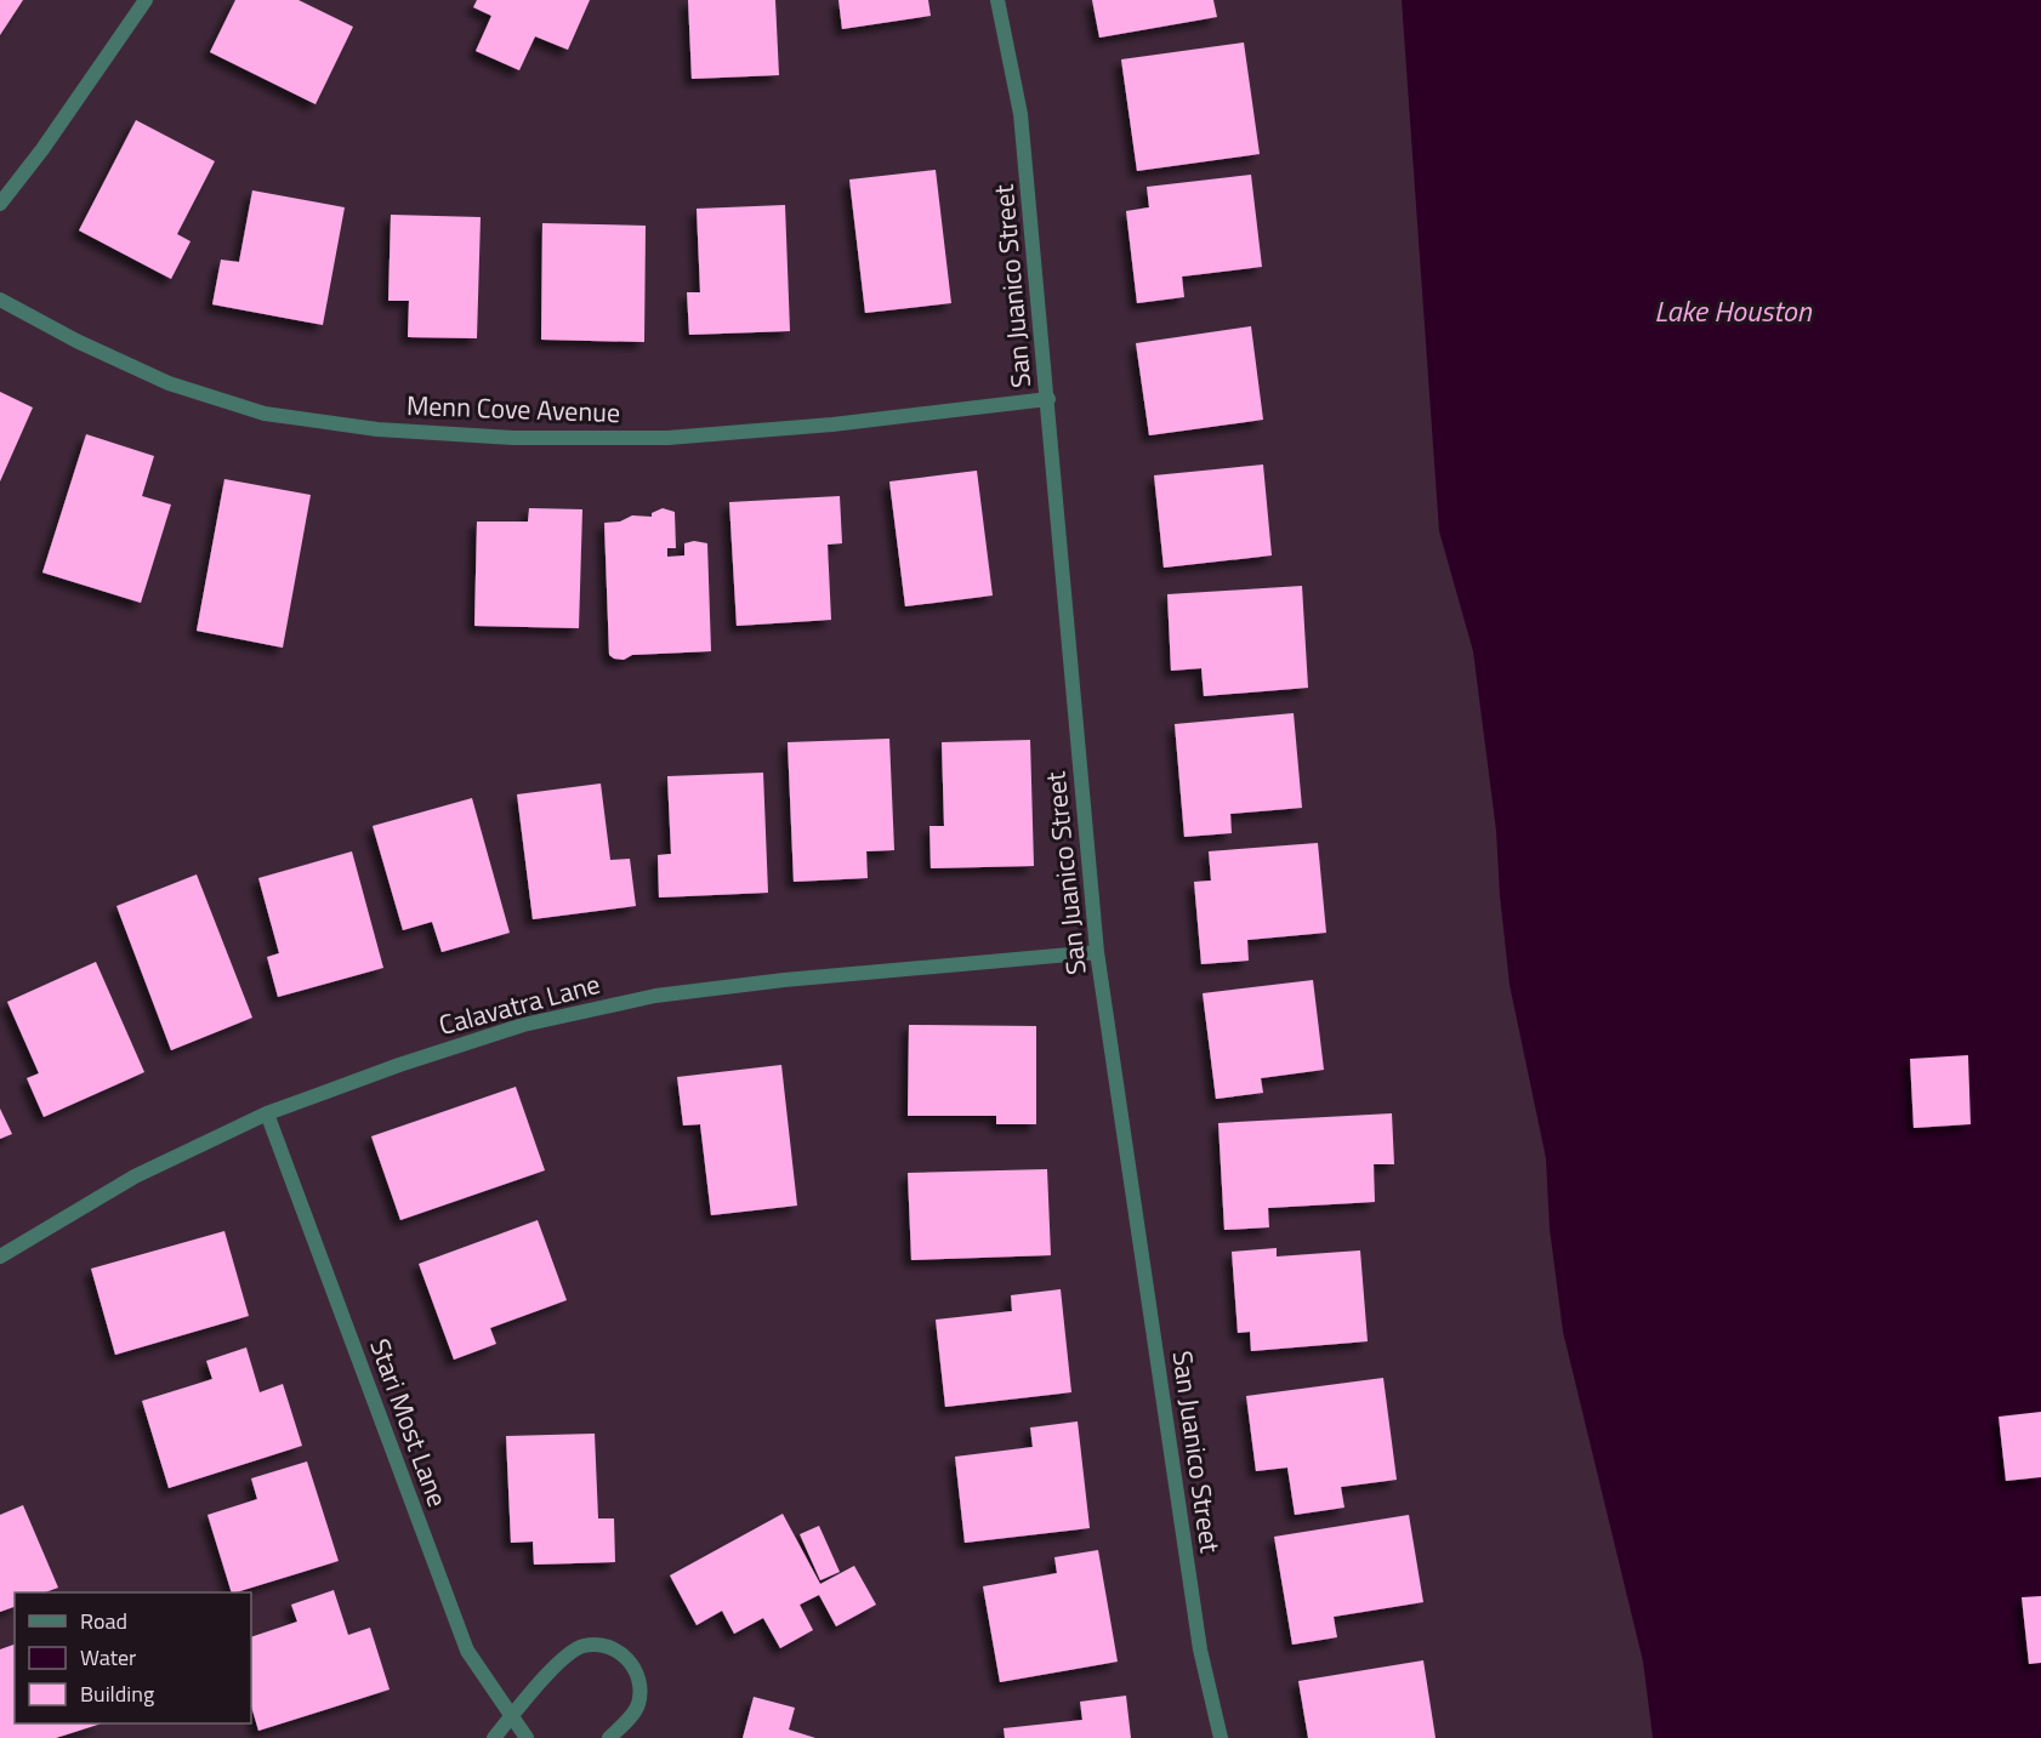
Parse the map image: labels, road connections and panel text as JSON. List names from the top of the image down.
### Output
{
  "streets": {
    "street": [
      "San Juanico Street",
      "Menn Cove Avenue",
      "Calavatra Lane",
      "Stari Most Lane"
    ]
  },
  "crossings": [
    ["San Juanico Street", "Menn Cove Avenue"],
    ["San Juanico Street", "Calavatra Lane"],
    ["Calavatra Lane", "Stari Most Lane"]
  ],
  "water": ["Lake Houston"],
  "legend": ["Road", "Water", "Building"]
}
